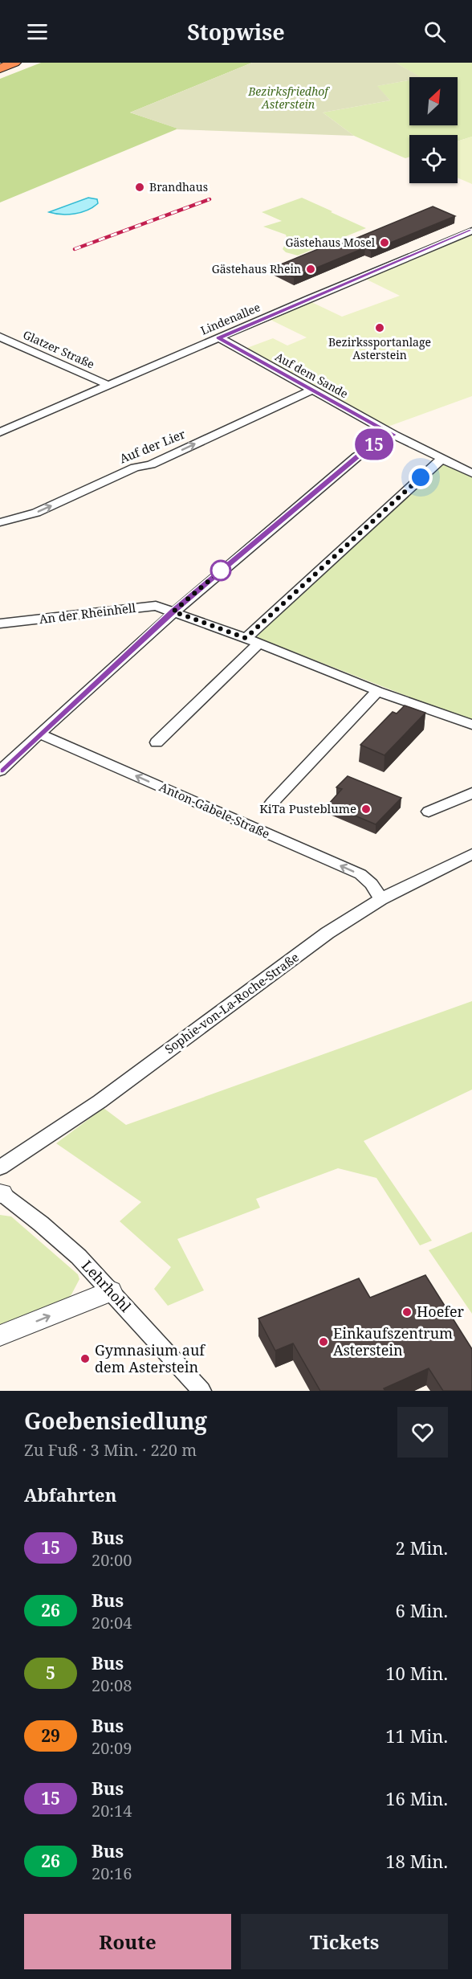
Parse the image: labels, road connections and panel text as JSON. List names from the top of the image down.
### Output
{
  "streets": {
    "street": [
      "Lindenallee",
      "Glatzer Straße",
      "Auf dem Sande",
      "Auf der Lier",
      "An der Rheinhell",
      "Anton-Gabele-Straße",
      "Sophie-von-La-Roche-Straße",
      "Lehrhohl"
    ]
  },
  "crossings": [
    ["Lindenallee", "Glatzer Straße"],
    ["Lindenallee", "Auf dem Sande"],
    ["Auf dem Sande", "Auf der Lier"],
    ["Anton-Gabele-Straße", "Sophie-von-La-Roche-Straße"]
  ],
  "one_way": ["Anton-Gabele-Straße"],
  "parks": ["Bezirksfriedhof Asterstein"],
  "places": [
    "Brandhaus",
    "Gästehaus Mosel",
    "Gästehaus Rhein",
    "Bezirkssportanlage Asterstein",
    "KiTa Pusteblume",
    "Hoefer",
    "Einkaufszentrum Asterstein",
    "Gymnasium auf dem Asterstein"
  ],
  "lines": ["bus line 15"],
  "north": "top right",
  "page": {
    "header": "Stopwise",
    "on_map": "15",
    "heading": [
      ["Goebensiedlung", "Zu Fuß · 3 Min. · 220 m"],
      "Abfahrten"
    ],
    "list": [
      {
        "mark": "15",
        "name": "Bus",
        "note": "20:00",
        "value": "2 Min."
      },
      {
        "mark": "26",
        "name": "Bus",
        "note": "20:04",
        "value": "6 Min."
      },
      {
        "mark": "5",
        "name": "Bus",
        "note": "20:08",
        "value": "10 Min."
      },
      {
        "mark": "29",
        "name": "Bus",
        "note": "20:09",
        "value": "11 Min."
      },
      {
        "mark": "15",
        "name": "Bus",
        "note": "20:14",
        "value": "16 Min."
      },
      {
        "mark": "26",
        "name": "Bus",
        "note": "20:16",
        "value": "18 Min."
      }
    ],
    "buttons": ["Route", "Tickets"]
  }
}
